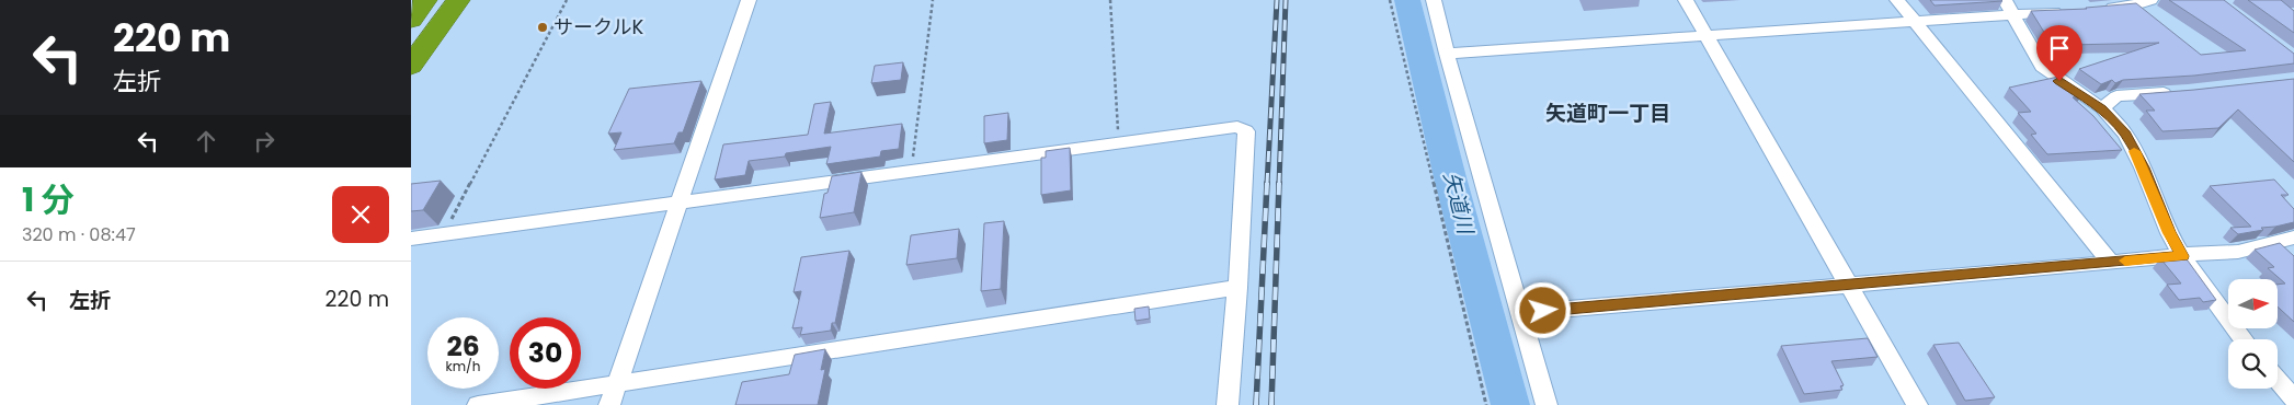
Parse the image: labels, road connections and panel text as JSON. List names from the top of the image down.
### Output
{
  "districts": ["矢道町一丁目"],
  "water": ["矢道川"],
  "places": ["サークルK"],
  "north": "right",
  "page": {
    "turn": ["220 m", "左折"],
    "heading": ["1 分", "320 m · 08:47"],
    "list": [
      {
        "name": "左折",
        "value": "220 m"
      }
    ],
    "speed": "26 km/h",
    "limit": "30"
  }
}
